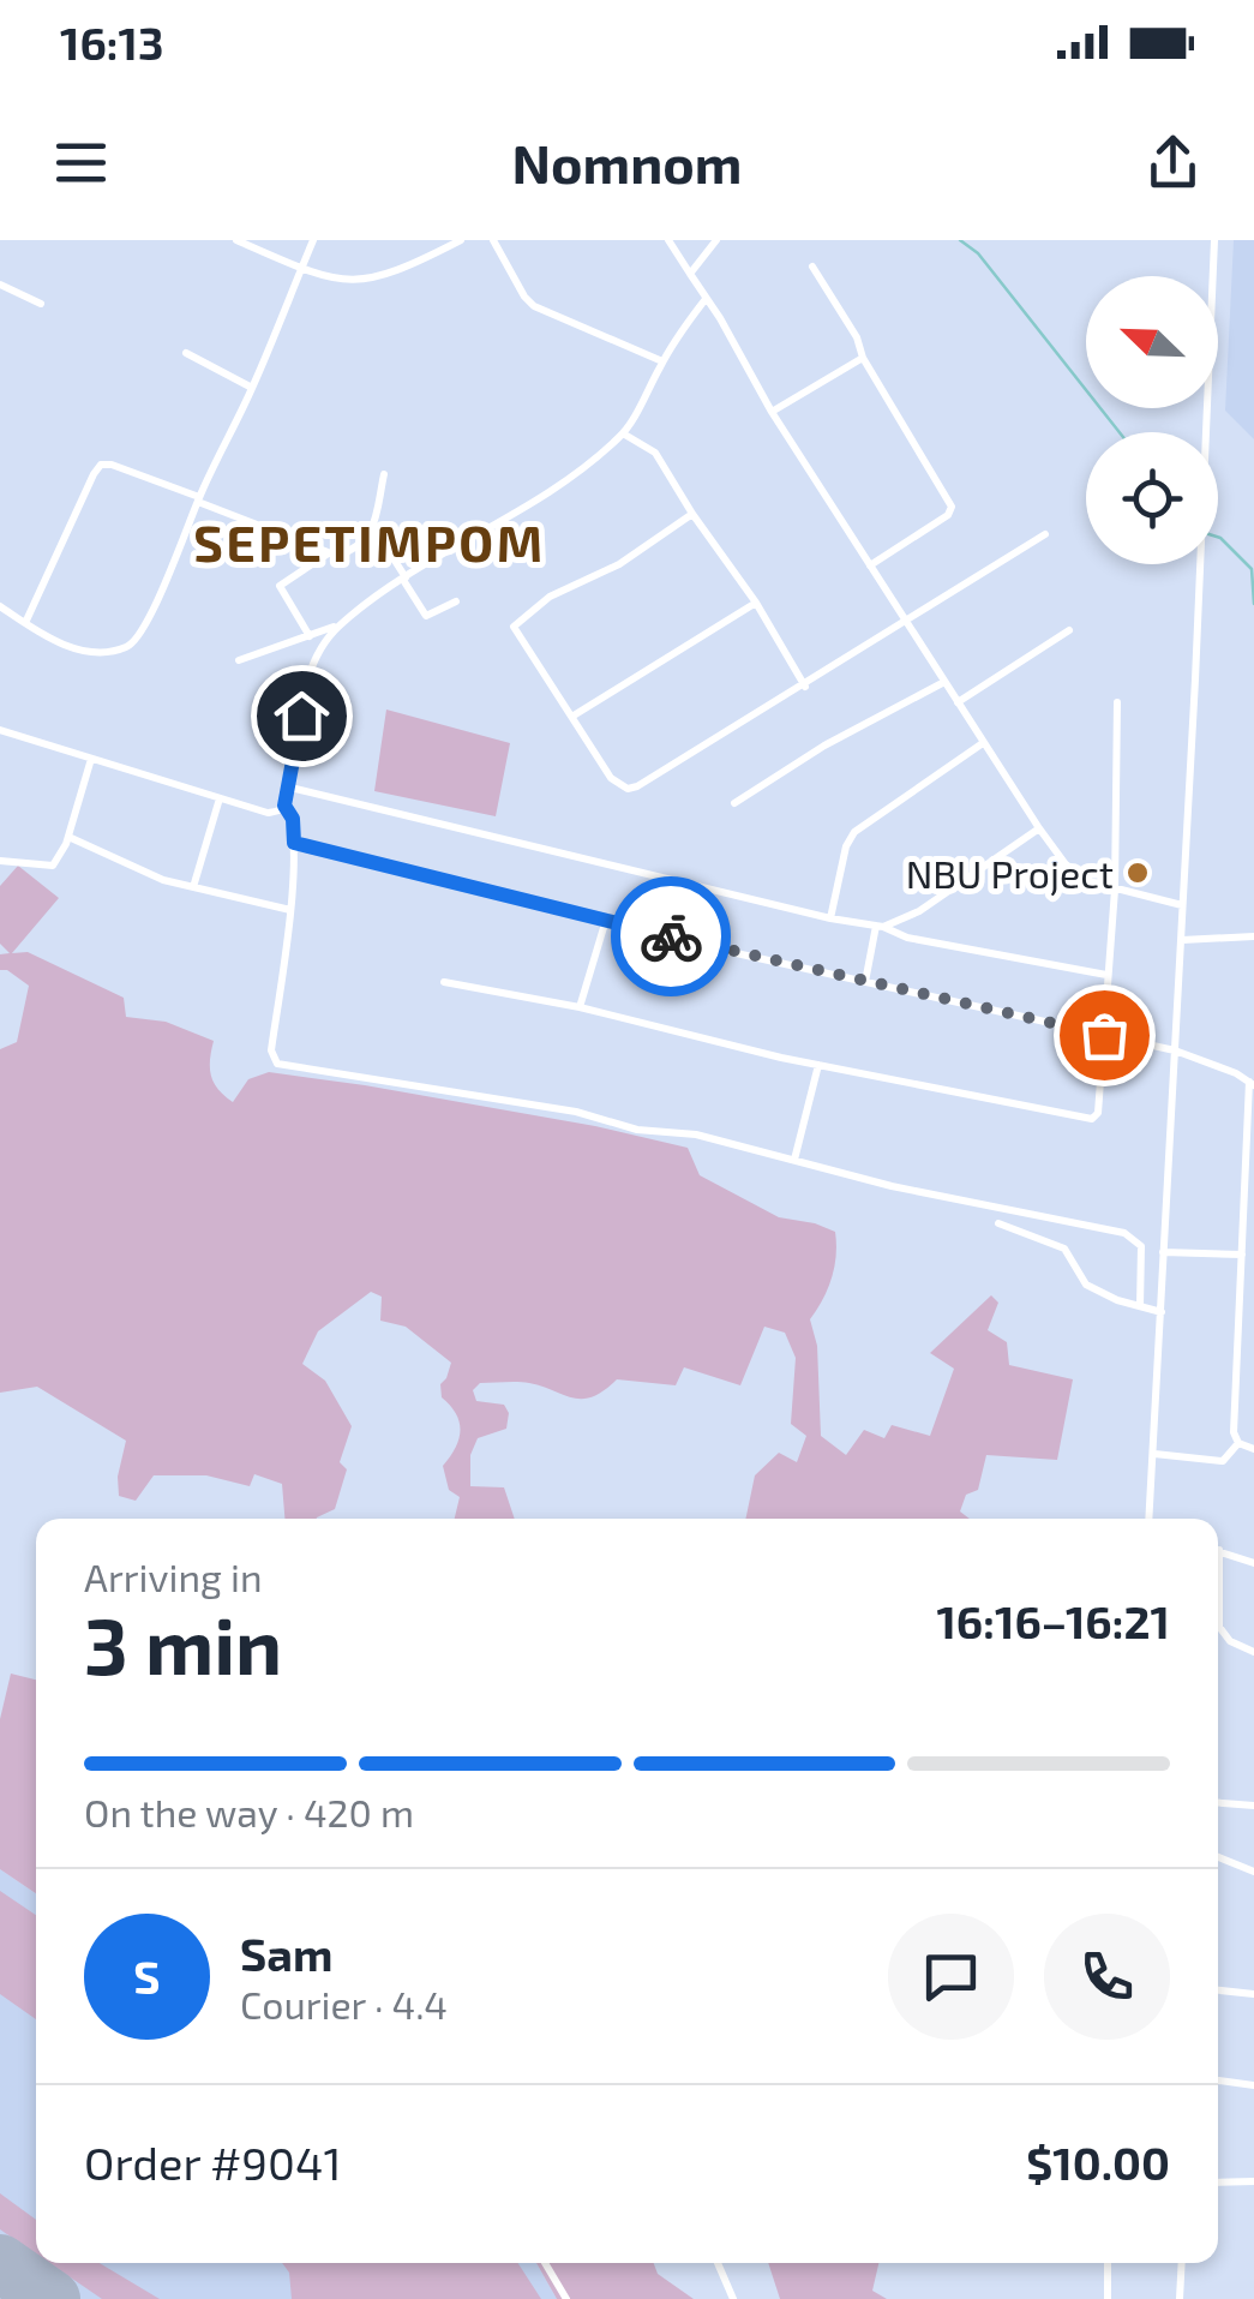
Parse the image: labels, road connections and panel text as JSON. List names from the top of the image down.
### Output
{
  "districts": ["SEPETIMPOM"],
  "places": ["NBU Project"],
  "north": "top left",
  "page": {
    "status": "16:13",
    "header": "Nomnom",
    "heading": ["3 min", "Arriving in", "16:16–16:21"],
    "panel": [
      "Sam",
      "Courier · 4.4",
      "Order #9041",
      "$10.00"
    ],
    "bar": "On the way · 420 m",
    "round": "S"
  }
}
